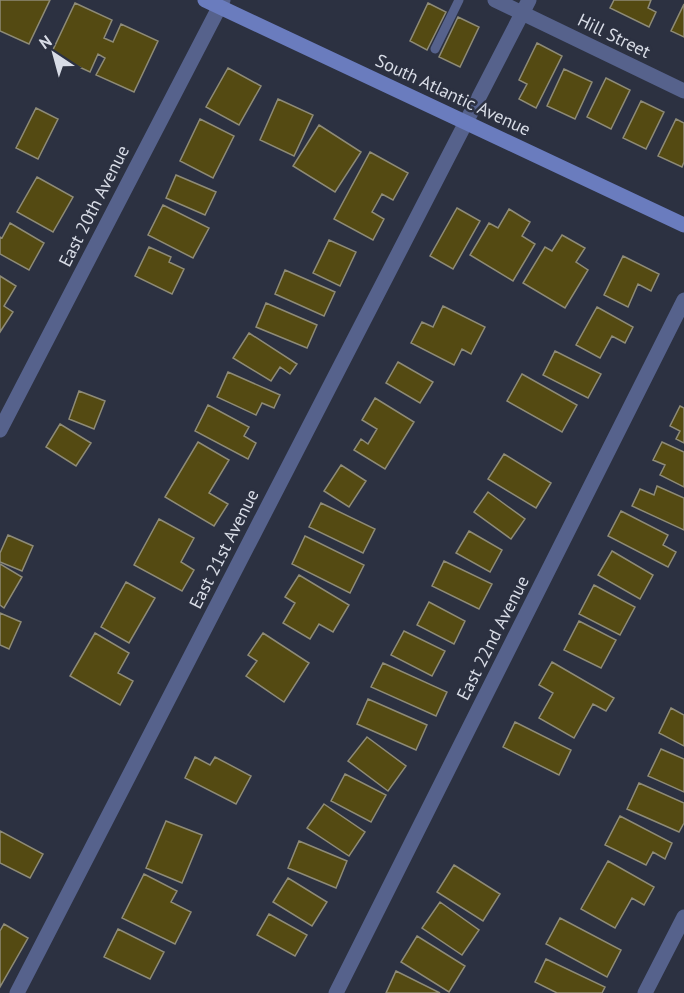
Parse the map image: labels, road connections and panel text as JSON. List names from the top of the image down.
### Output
{
  "streets": {
    "main road": ["South Atlantic Avenue"],
    "street": [
      "Hill Street",
      "East 20th Avenue",
      "East 21st Avenue",
      "East 22nd Avenue"
    ]
  },
  "crossings": [
    ["Hill Street", "East 21st Avenue"],
    ["South Atlantic Avenue", "East 20th Avenue"],
    ["South Atlantic Avenue", "East 21st Avenue"]
  ],
  "north": "top left"
}
